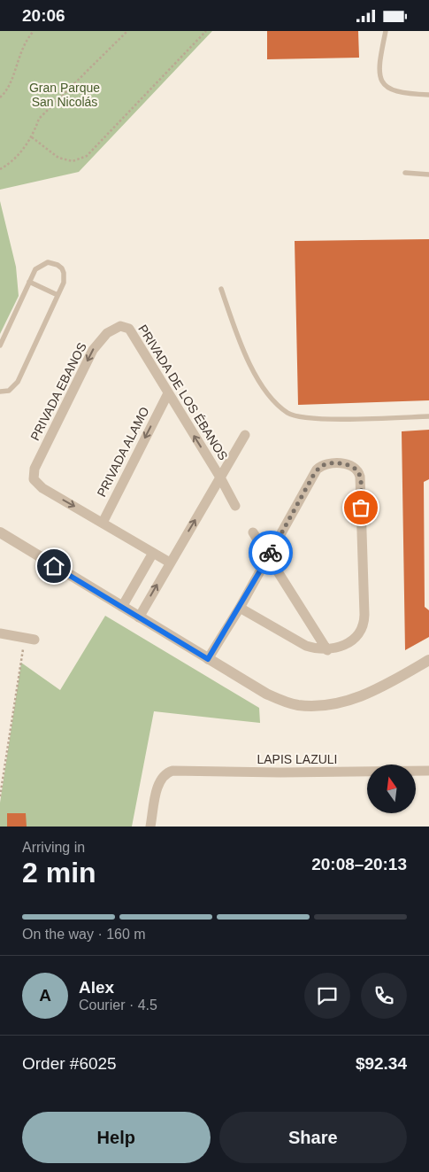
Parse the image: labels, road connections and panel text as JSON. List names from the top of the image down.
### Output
{
  "streets": {
    "street": [
      "PRIVADA EBANOS",
      "PRIVADA DE LOS ÉBANOS",
      "PRIVADA ALAMO",
      "LAPIS LAZULI"
    ]
  },
  "crossings": [
    ["PRIVADA EBANOS", "PRIVADA DE LOS ÉBANOS"],
    ["PRIVADA EBANOS", "PRIVADA ALAMO"],
    ["PRIVADA DE LOS ÉBANOS", "PRIVADA ALAMO"]
  ],
  "one_way": ["PRIVADA ALAMO"],
  "parks": ["Gran Parque San Nicolás"],
  "north": "top",
  "page": {
    "status": "20:06",
    "heading": ["2 min", "Arriving in", "20:08–20:13"],
    "panel": [
      "Alex",
      "Courier · 4.5",
      "Order #6025",
      "$92.34"
    ],
    "bar": "On the way · 160 m",
    "round": "A",
    "buttons": ["Help", "Share"]
  }
}
